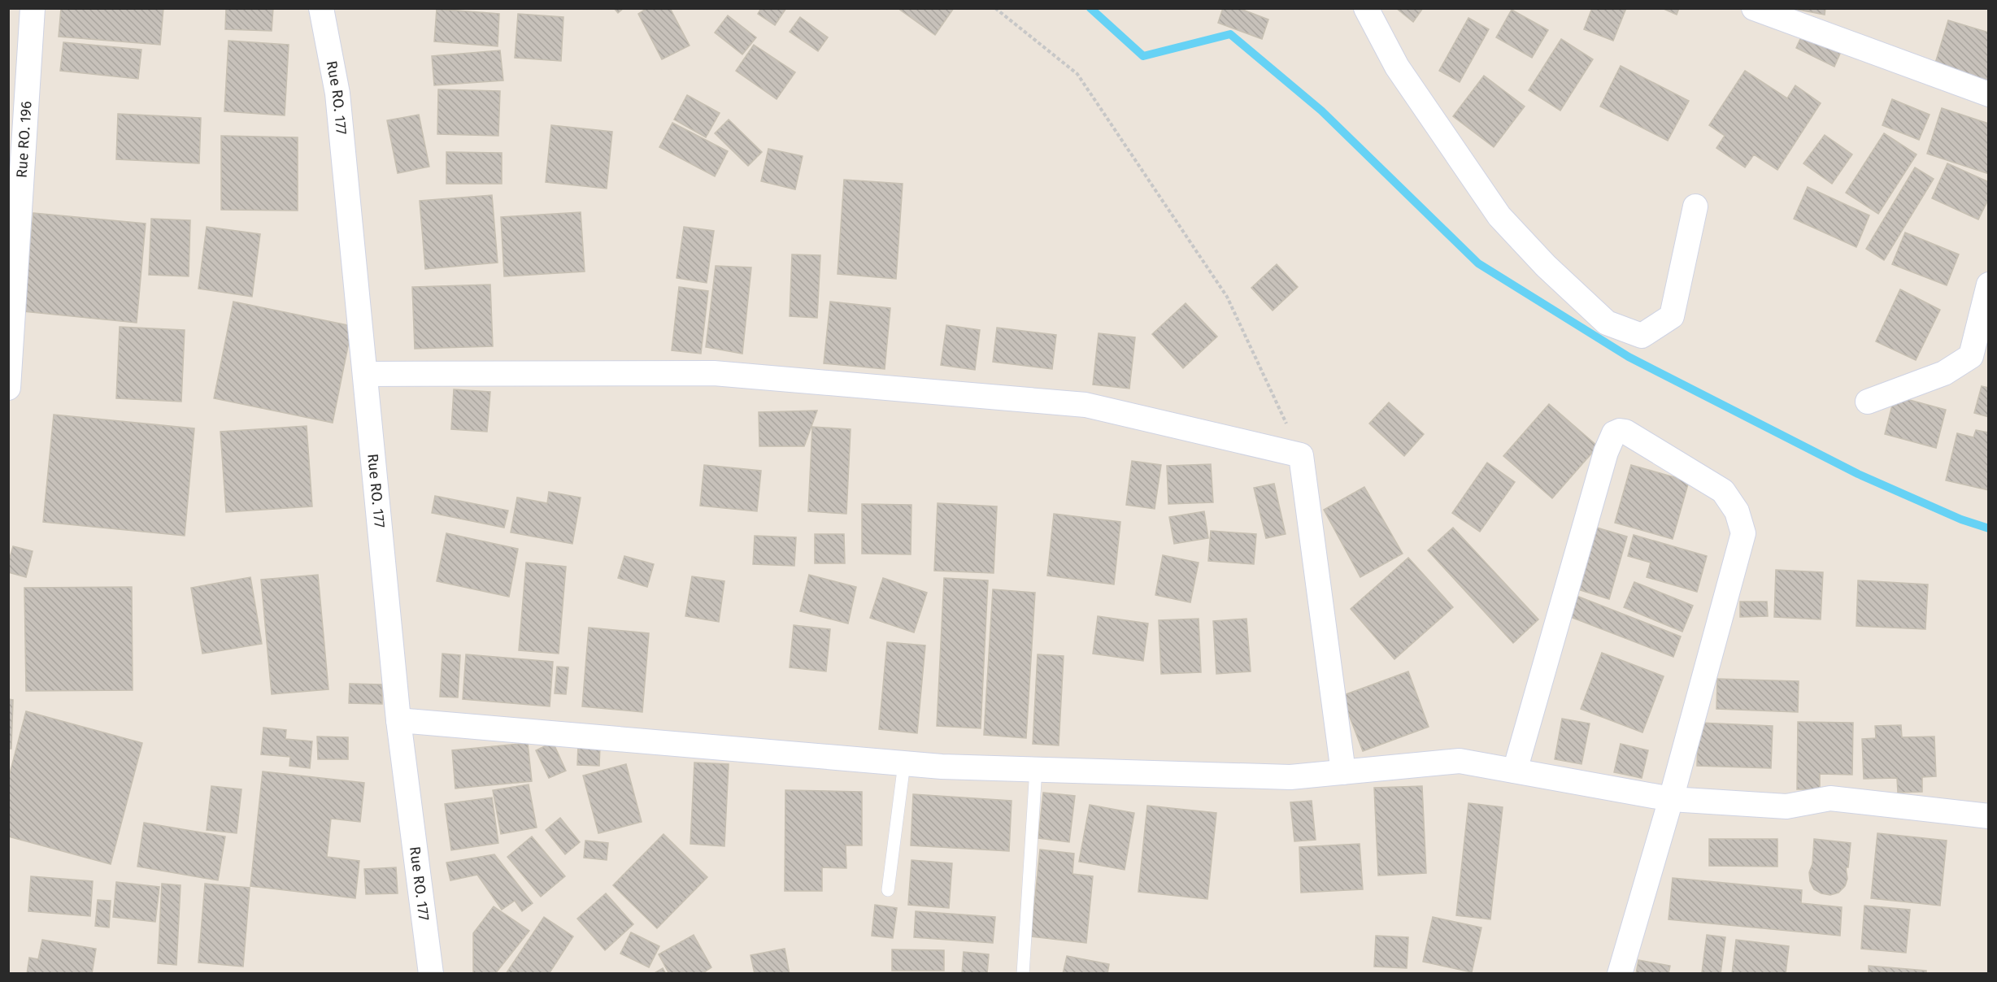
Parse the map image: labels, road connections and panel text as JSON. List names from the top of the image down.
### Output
{
  "streets": {
    "street": ["Rue RO. 177", "Rue RO. 196"]
  }
}
